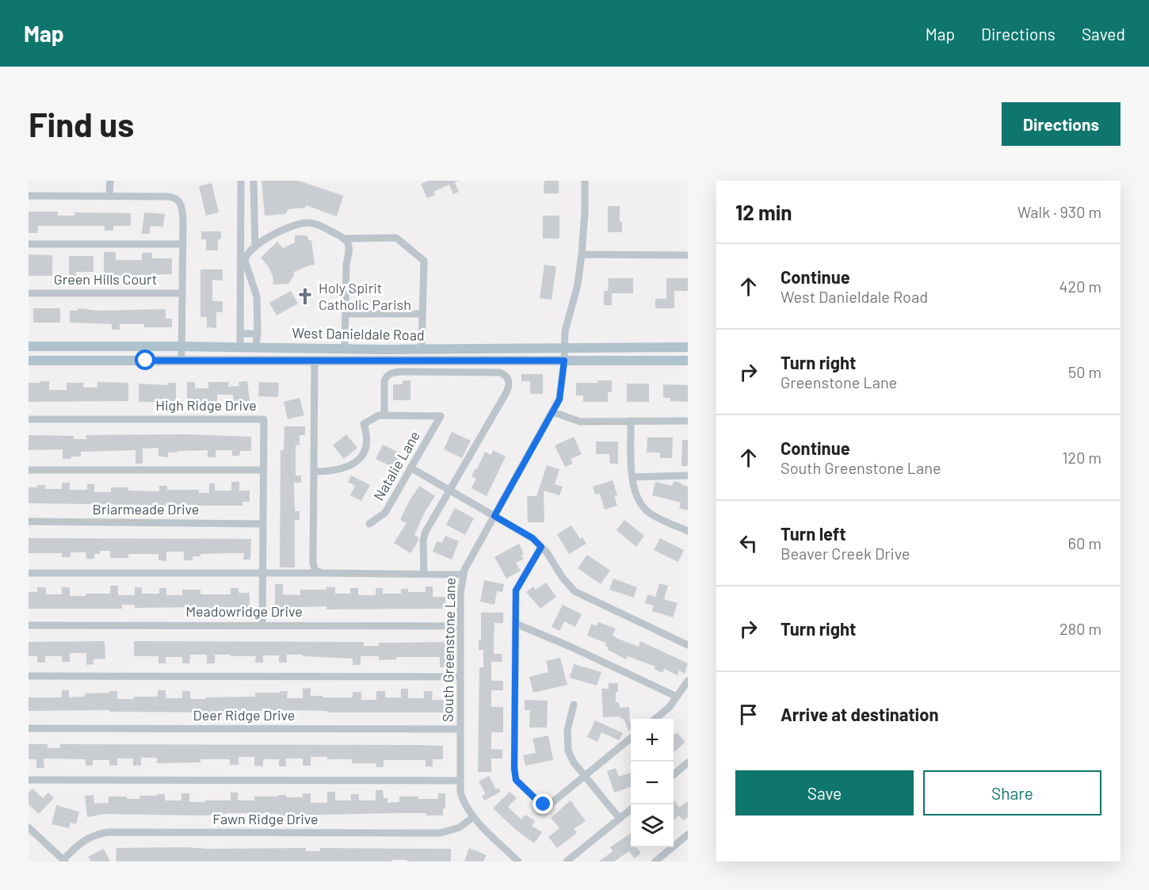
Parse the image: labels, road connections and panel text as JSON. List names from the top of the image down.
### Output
{
  "streets": {
    "main road": ["West Danieldale Road"],
    "street": [
      "Green Hills Court",
      "High Ridge Drive",
      "Natalie Lane",
      "Briarmeade Drive",
      "Meadowridge Drive",
      "South Greenstone Lane",
      "Deer Ridge Drive",
      "Fawn Ridge Drive"
    ]
  },
  "crossings": [
    ["West Danieldale Road", "South Greenstone Lane"],
    ["High Ridge Drive", "Briarmeade Drive"],
    ["High Ridge Drive", "Meadowridge Drive"],
    ["Meadowridge Drive", "South Greenstone Lane"],
    ["South Greenstone Lane", "Deer Ridge Drive"],
    ["South Greenstone Lane", "Fawn Ridge Drive"]
  ],
  "places": {
    "church": ["Holy Spirit Catholic Parish"]
  },
  "page": {
    "header": "Map",
    "nav": ["Map", "Directions", "Saved"],
    "buttons": [
      "Directions",
      ["Save", "Share"]
    ],
    "title": "Find us",
    "heading": ["12 min", "Walk · 930 m"],
    "list": [
      ["Continue", "West Danieldale Road", "420 m"],
      ["Turn right", "Greenstone Lane", "50 m"],
      ["Continue", "South Greenstone Lane", "120 m"],
      ["Turn left", "Beaver Creek Drive", "60 m"],
      ["Turn right", "280 m"],
      "Arrive at destination"
    ],
    "map_buttons": ["+", "−"]
  }
}
